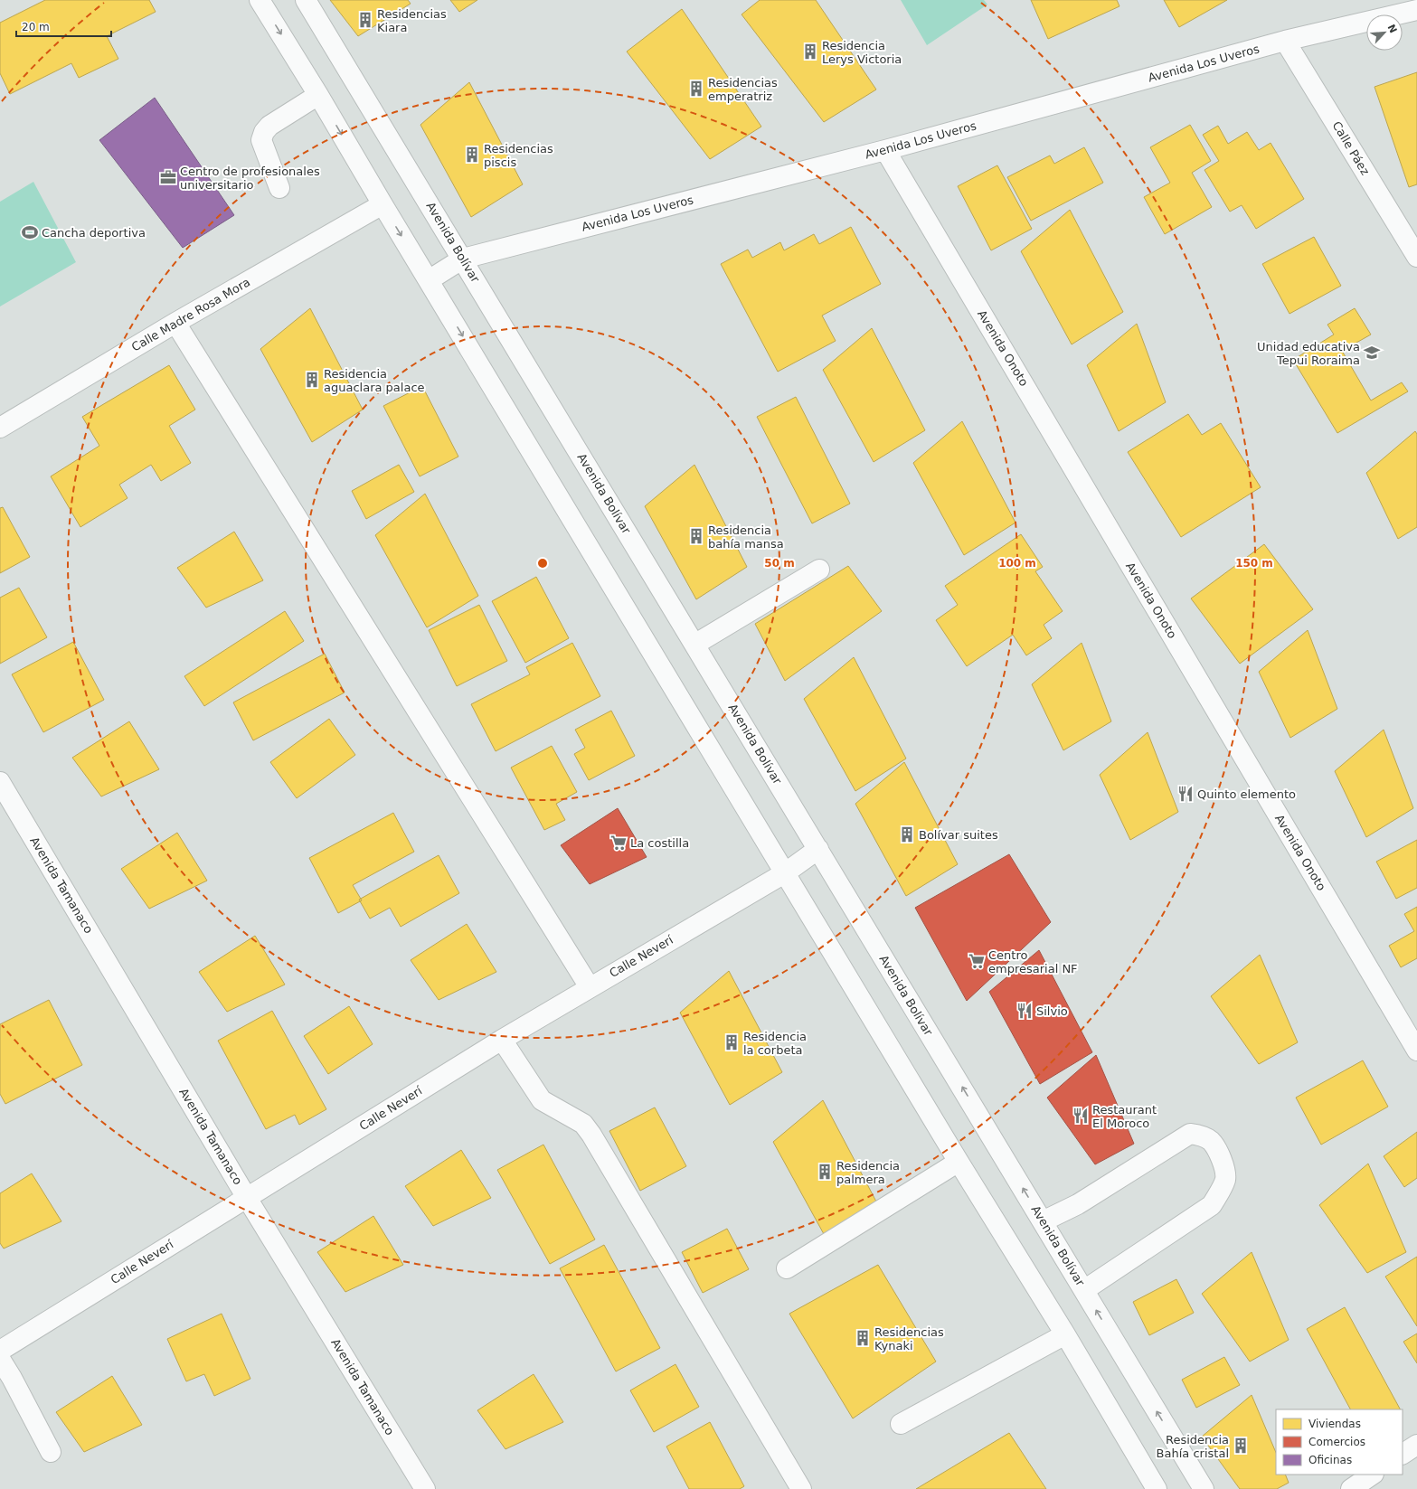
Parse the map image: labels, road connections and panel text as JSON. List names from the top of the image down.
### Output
{
  "streets": {
    "street": [
      "Avenida Los Uveros",
      "Calle Páez",
      "Avenida Bolívar",
      "Calle Madre Rosa Mora",
      "Avenida Onoto",
      "Avenida Tamanaco",
      "Calle Neverí"
    ]
  },
  "crossings": [
    ["Avenida Los Uveros", "Calle Páez"],
    ["Avenida Los Uveros", "Avenida Bolívar"],
    ["Avenida Los Uveros", "Avenida Onoto"],
    ["Avenida Bolívar", "Calle Neverí"],
    ["Avenida Tamanaco", "Calle Neverí"]
  ],
  "places": {
    "building": [
      "Residencias Kiara",
      "Residencia Lerys Victoria",
      "Residencias emperatriz",
      "Residencias piscis",
      "Residencia aguaclara palace",
      "Residencia bahía mansa",
      "Bolívar suites",
      "Residencia la corbeta",
      "Residencia palmera",
      "Residencias Kynaki",
      "Residencia Bahía cristal"
    ],
    "office": ["Centro de profesionales universitario"],
    "sports": ["Cancha deportiva"],
    "school or university": ["Unidad educativa Tepui Roraima"],
    "restaurant": ["Quinto elemento", "Silvio", "Restaurant El Moroco"],
    "supermarket": ["La costilla", "Centro empresarial NF"]
  },
  "legend": ["Viviendas", "Comercios", "Oficinas"],
  "scale_bar": "20 m",
  "north": "top right",
  "rings": ["50 m", "100 m", "150 m"]
}
